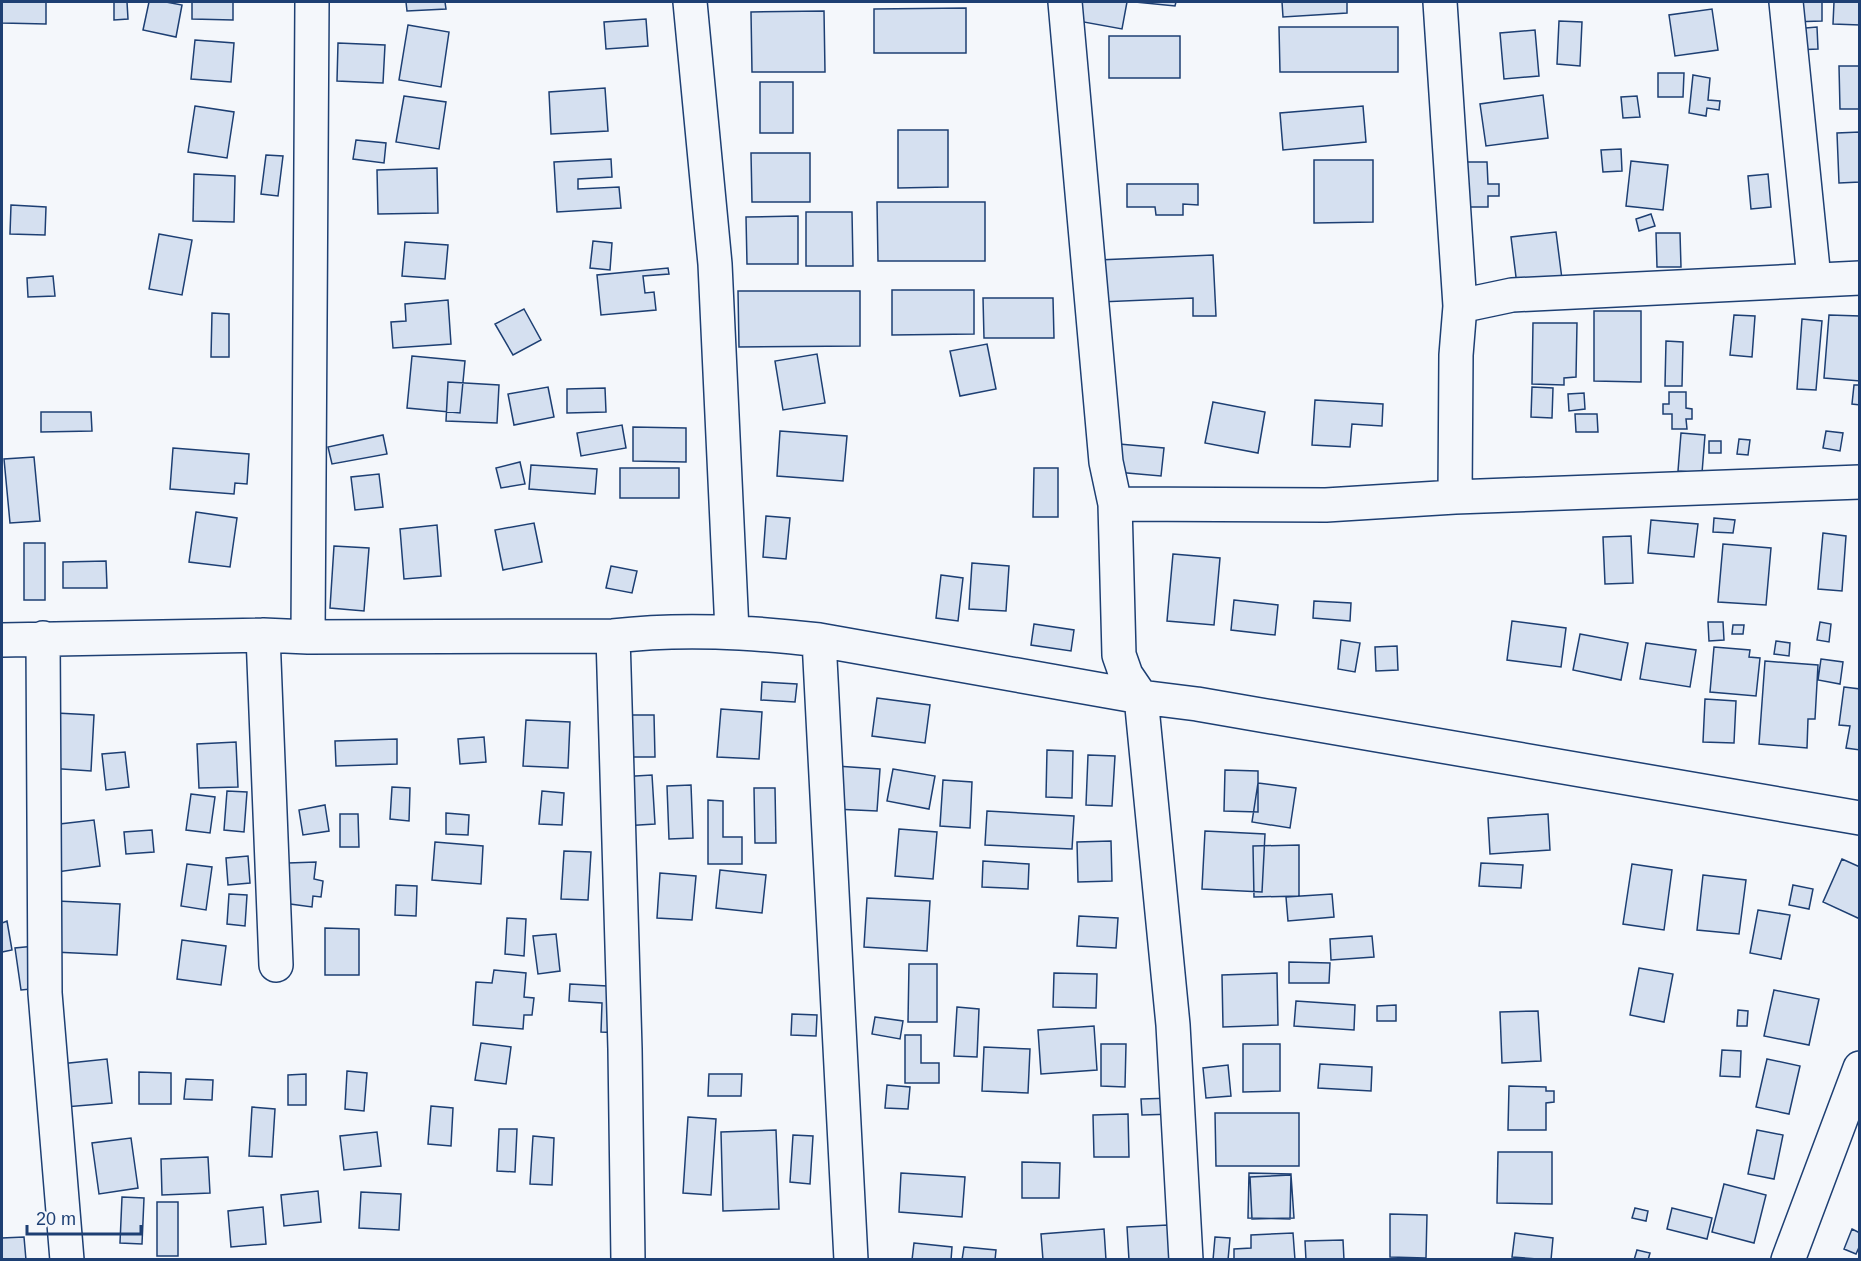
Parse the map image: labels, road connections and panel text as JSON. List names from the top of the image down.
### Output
{
  "scale_bar": "20 m"
}
